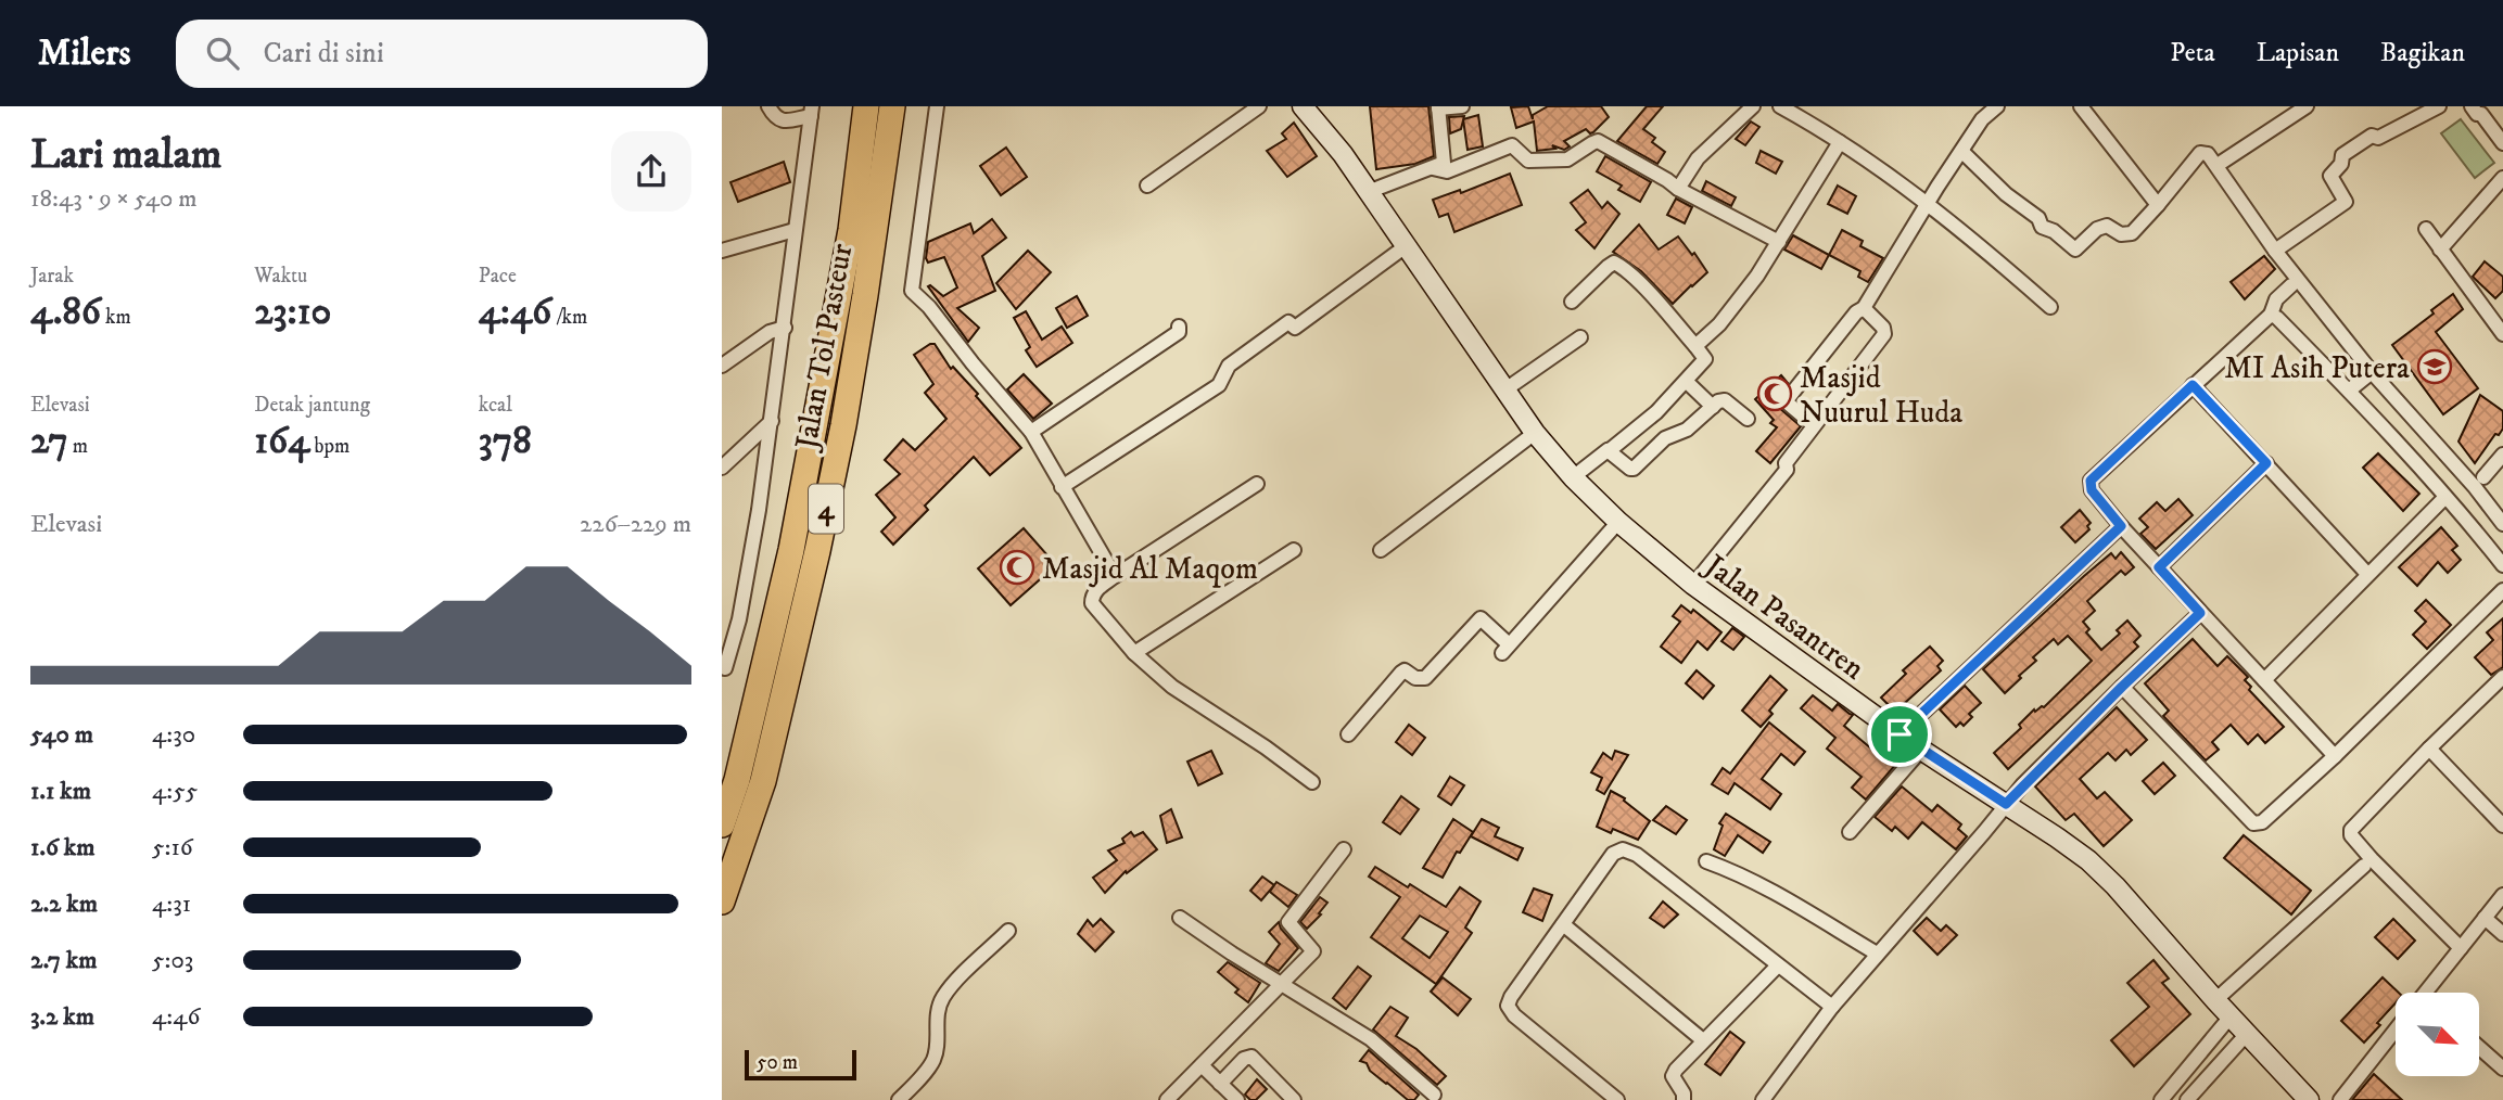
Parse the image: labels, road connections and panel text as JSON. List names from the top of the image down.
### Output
{
  "streets": {
    "highway": ["Jalan Tol Pasteur", "4"],
    "main road": ["Jalan Pasantren"]
  },
  "places": {
    "school or university": ["MI Asih Putera"],
    "mosque": ["Masjid Nuurul Huda", "Masjid Al Maqom"]
  },
  "scale_bar": "50 m",
  "north": "bottom right",
  "page": {
    "header": "Milers",
    "search": "Cari di sini",
    "nav": ["Peta", "Lapisan", "Bagikan"],
    "heading": ["Lari malam", "18:43 · 9 × 540 m"],
    "stats": [
      ["Jarak", "4.86 km"],
      ["Waktu", "23:10"],
      ["Pace", "4:46 /km"],
      ["Elevasi", "27 m"],
      ["Detak jantung", "164 bpm"],
      ["kcal", "378"]
    ],
    "chart": ["Elevasi", "226–229 m"],
    "list": [
      {
        "name": "540 m",
        "note": "4:30"
      },
      {
        "name": "1.1 km",
        "note": "4:55"
      },
      {
        "name": "1.6 km",
        "note": "5:16"
      },
      {
        "name": "2.2 km",
        "note": "4:31"
      },
      {
        "name": "2.7 km",
        "note": "5:03"
      },
      {
        "name": "3.2 km",
        "note": "4:46"
      }
    ],
    "scale": "50 m"
  }
}
